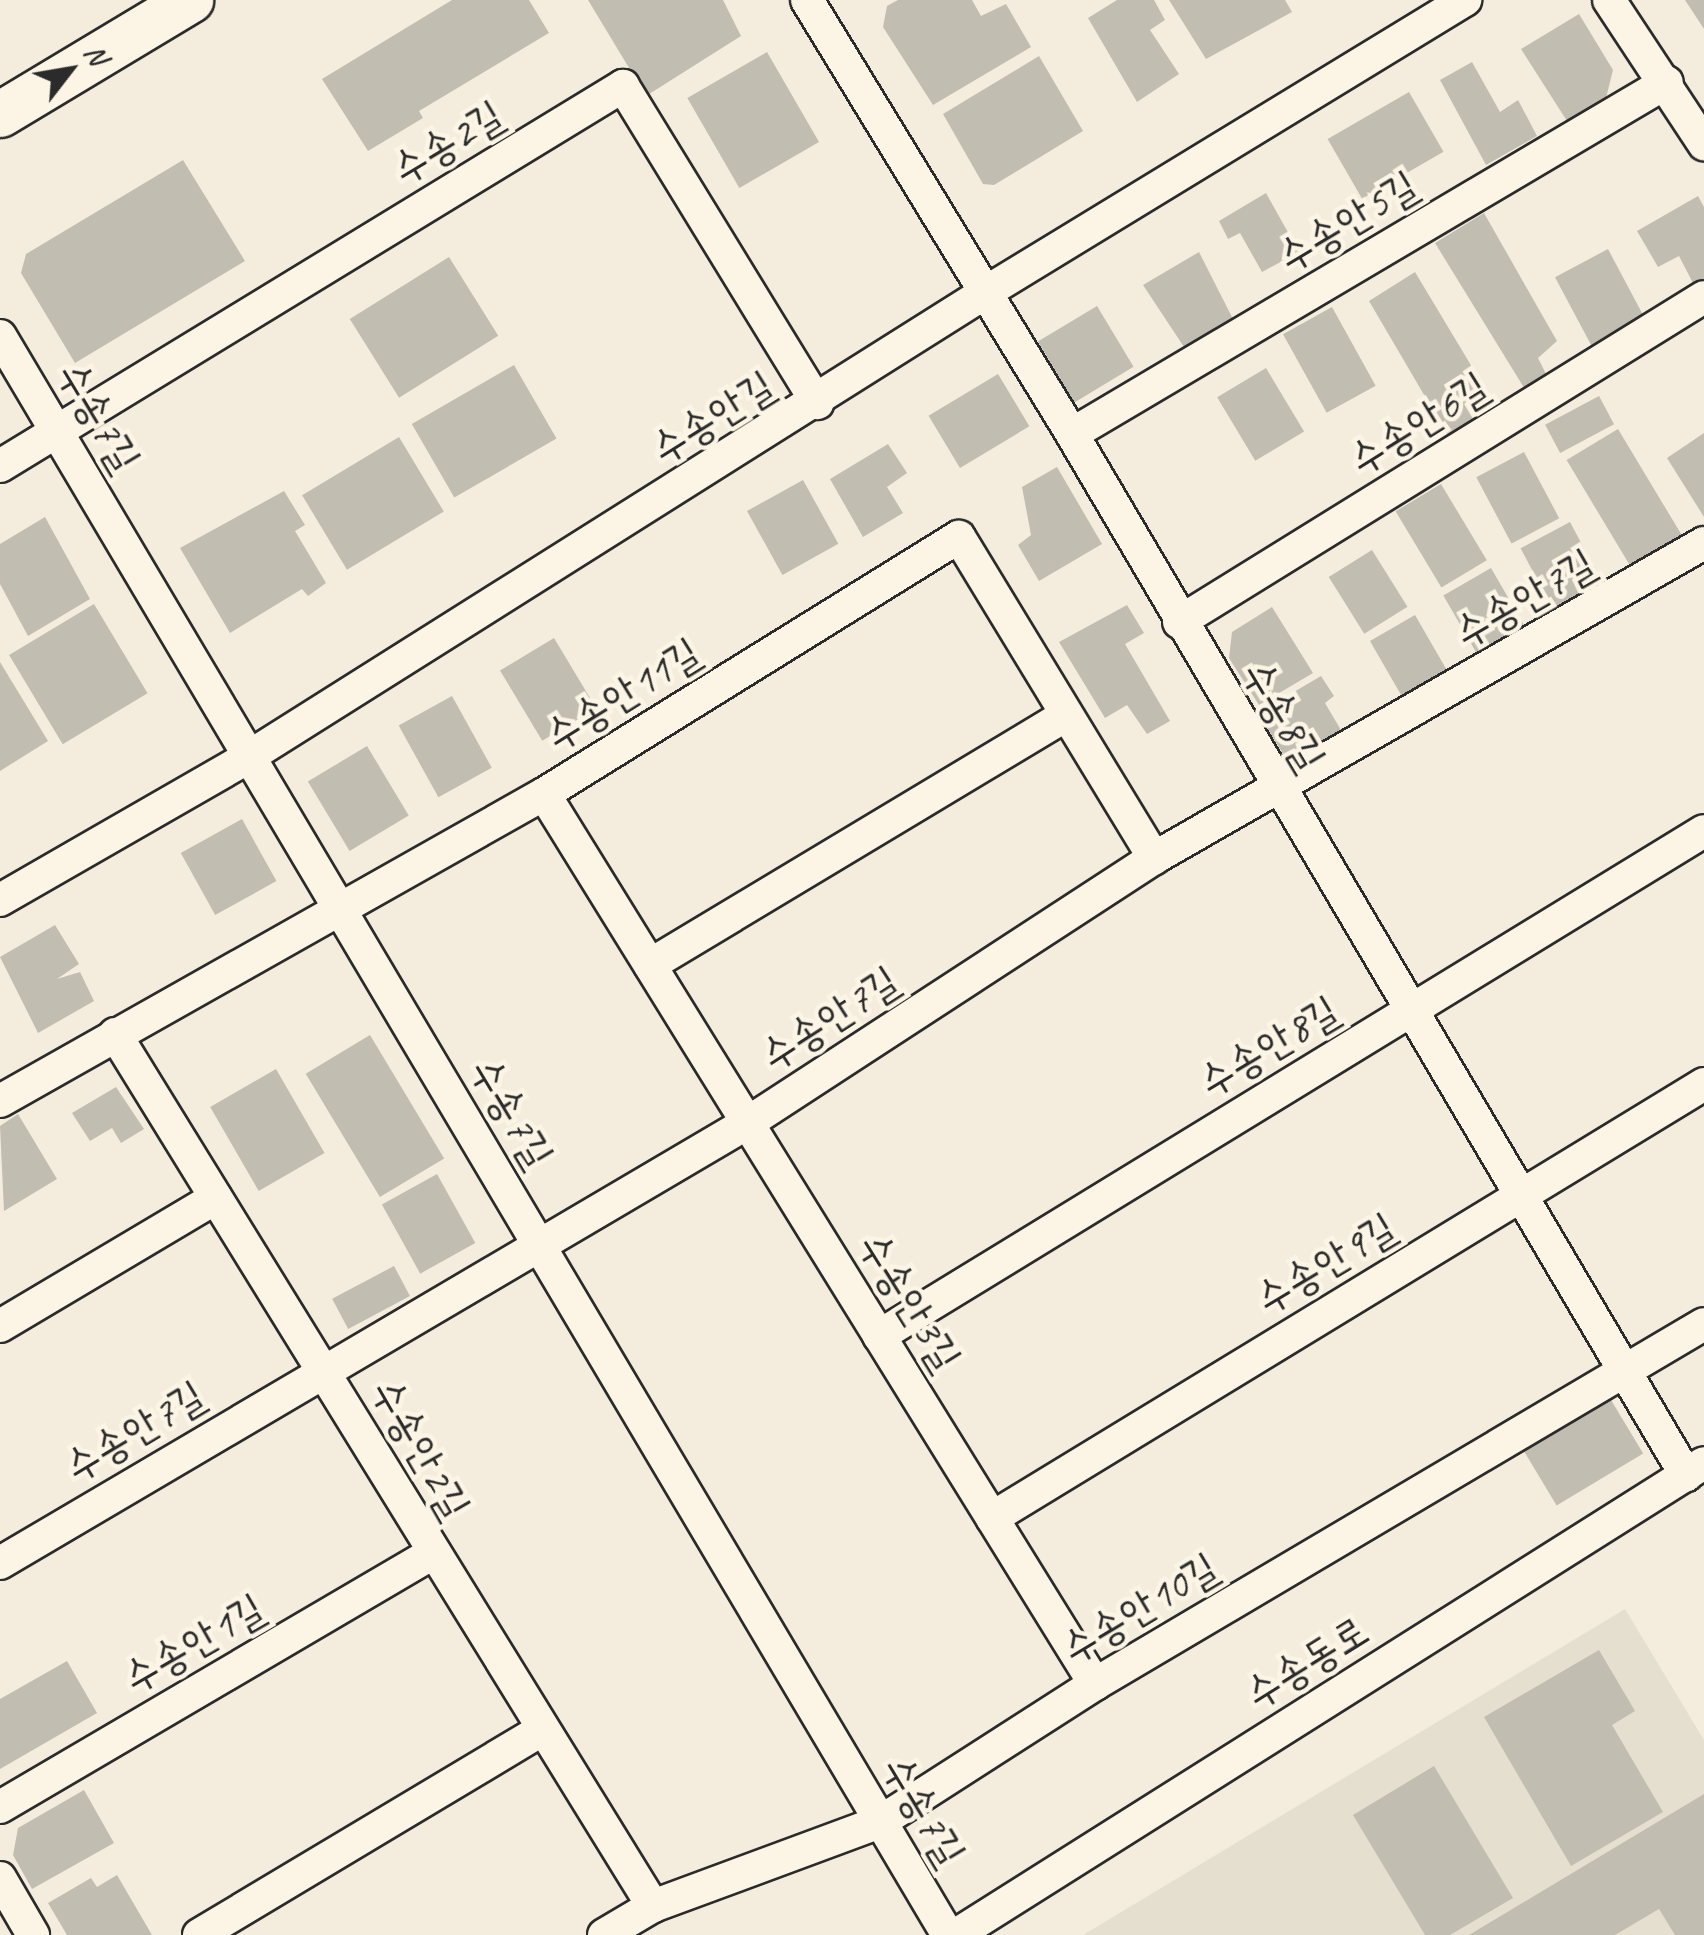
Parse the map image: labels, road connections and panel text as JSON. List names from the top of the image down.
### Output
{
  "streets": {
    "street": [
      "수송2길",
      "수송안5길",
      "수송7길",
      "수송안길",
      "수송안6길",
      "수송안7길",
      "수송안11길",
      "수송8길",
      "수송안8길",
      "수송안9길",
      "수송안3길",
      "수송안2길",
      "수송안10길",
      "수송안1길",
      "수송동로"
    ]
  },
  "crossings": [
    ["수송2길", "수송7길"],
    ["수송2길", "수송안길"],
    ["수송안5길", "수송8길"],
    ["수송7길", "수송안길"],
    ["수송7길", "수송안7길"],
    ["수송7길", "수송안11길"],
    ["수송7길", "수송안10길"],
    ["수송안길", "수송8길"],
    ["수송안6길", "수송8길"],
    ["수송안7길", "수송안11길"],
    ["수송안7길", "수송8길"],
    ["수송안7길", "수송안3길"],
    ["수송안7길", "수송안2길"],
    ["수송안11길", "수송안3길"],
    ["수송안11길", "수송안2길"],
    ["수송8길", "수송안8길"],
    ["수송8길", "수송안9길"],
    ["수송8길", "수송안10길"],
    ["수송8길", "수송동로"],
    ["수송안8길", "수송안3길"],
    ["수송안9길", "수송안3길"],
    ["수송안3길", "수송안10길"],
    ["수송안2길", "수송안10길"],
    ["수송안2길", "수송안1길"]
  ],
  "north": "top right"
}
